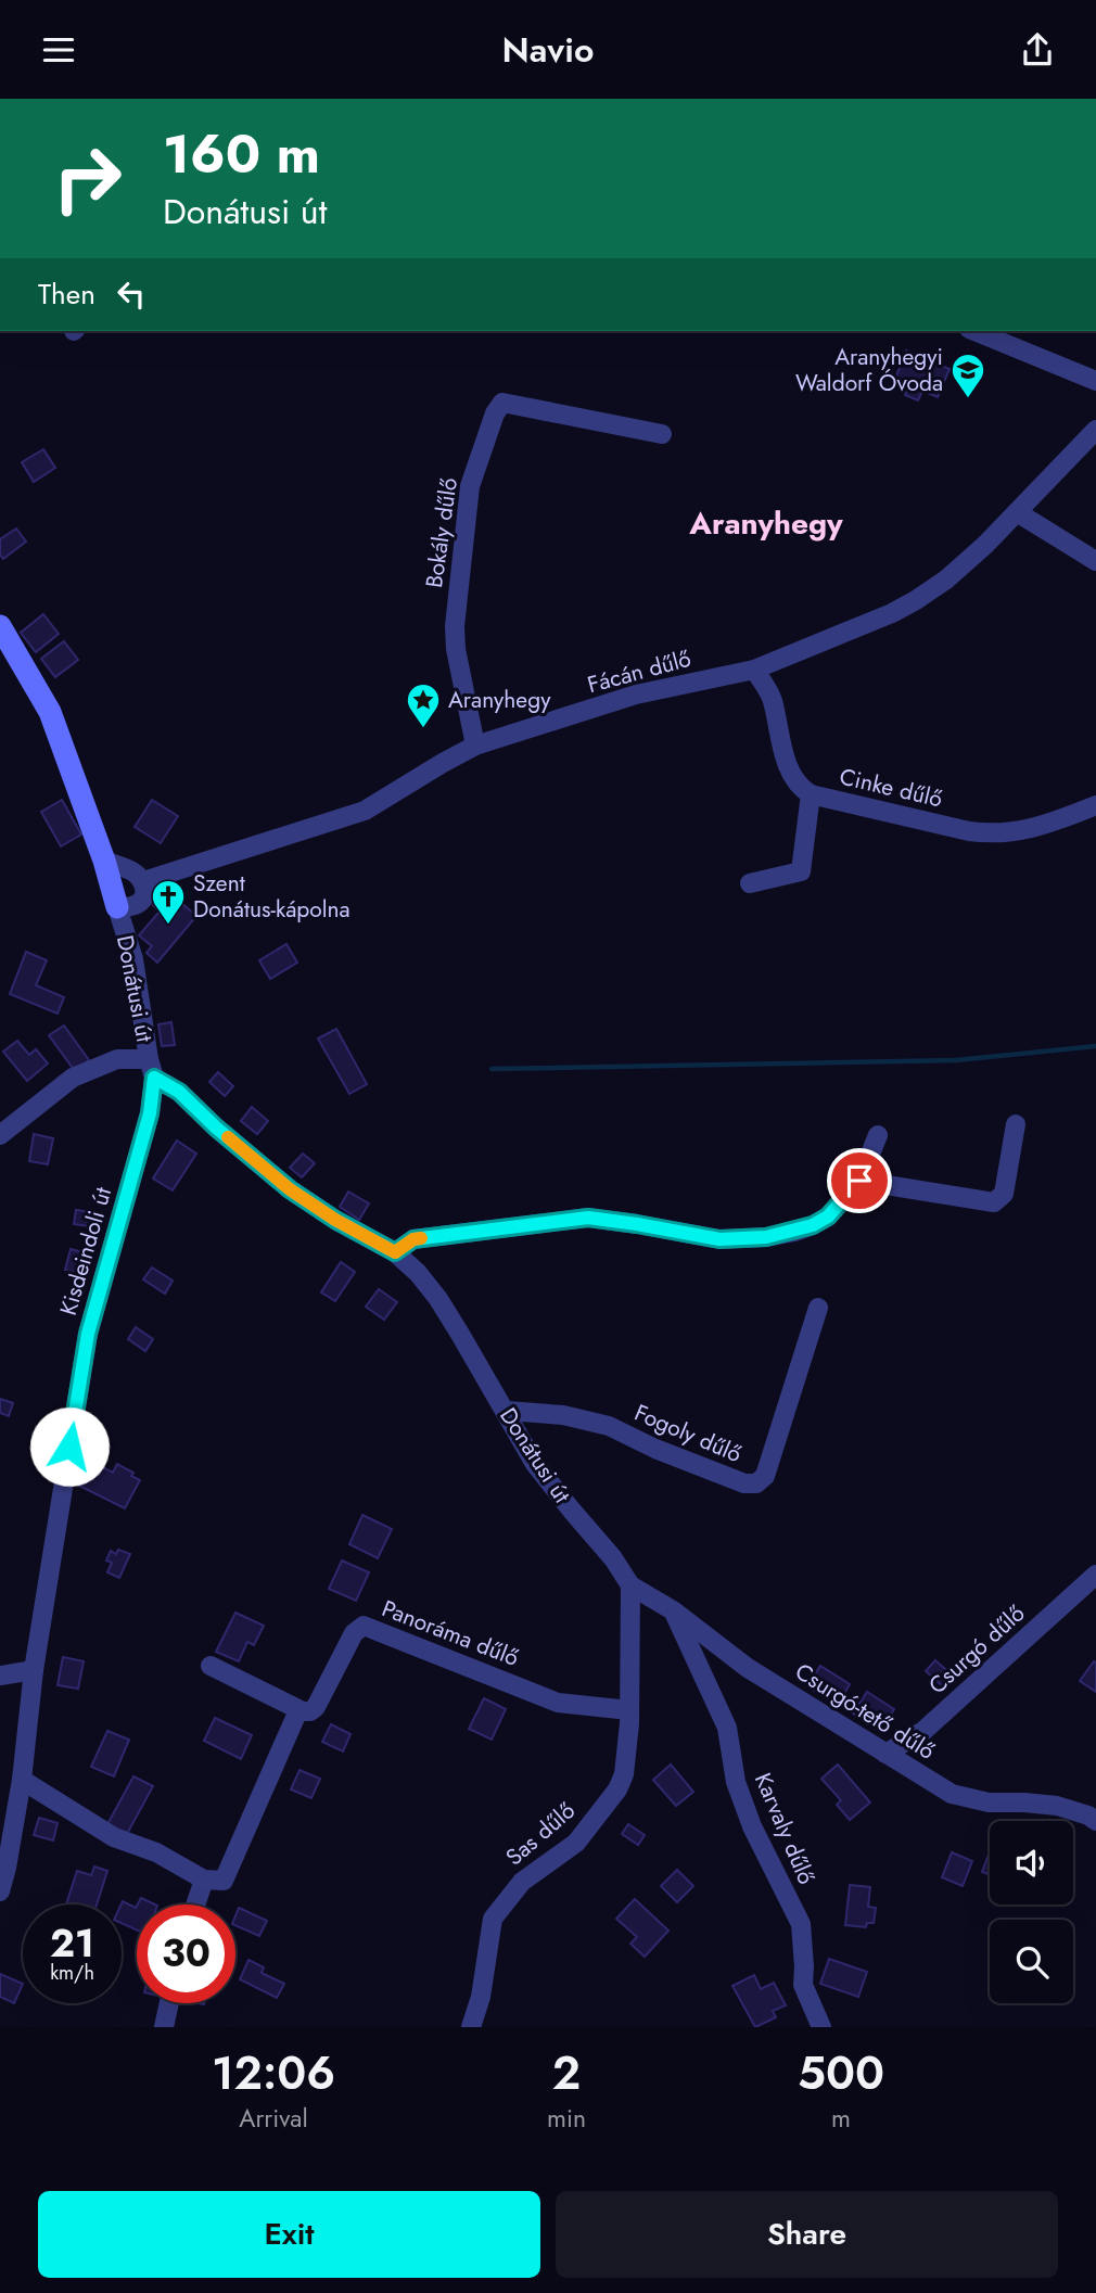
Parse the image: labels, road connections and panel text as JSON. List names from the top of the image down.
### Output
{
  "streets": {
    "street": [
      "Bokály dűlő",
      "Fácán dűlő",
      "Cinke dűlő",
      "Donátusi út",
      "Kisdeindoli út",
      "Fogoly dűlő",
      "Panoráma dűlő",
      "Csurgó dűlő",
      "Csurgó-tető dűlő",
      "Karvaly dűlő",
      "Sas dűlő"
    ]
  },
  "crossings": [
    ["Bokály dűlő", "Fácán dűlő"],
    ["Fácán dűlő", "Cinke dűlő"],
    ["Donátusi út", "Kisdeindoli út"],
    ["Donátusi út", "Fogoly dűlő"],
    ["Donátusi út", "Csurgó-tető dűlő"],
    ["Donátusi út", "Sas dűlő"],
    ["Panoráma dűlő", "Sas dűlő"],
    ["Csurgó dűlő", "Csurgó-tető dűlő"],
    ["Csurgó-tető dűlő", "Karvaly dűlő"],
    ["Csurgó-tető dűlő", "Sas dűlő"]
  ],
  "districts": ["Aranyhegy"],
  "places": {
    "school or university": ["Aranyhegyi Waldorf Óvoda"],
    "place": ["Aranyhegy"],
    "church": ["Szent Donátus-kápolna"]
  },
  "page": {
    "header": "Navio",
    "turn": ["160 m", "Donátusi út"],
    "then": "Then",
    "speed": "21 km/h",
    "limit": "30",
    "eta": [
      "12:06",
      "Arrival",
      "2",
      "min",
      "500",
      "m"
    ],
    "buttons": ["Exit", "Share"]
  }
}
